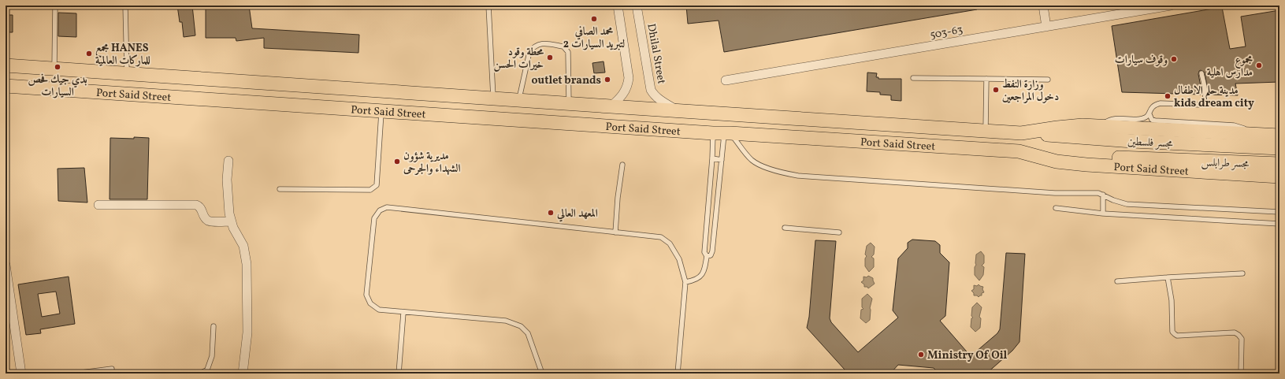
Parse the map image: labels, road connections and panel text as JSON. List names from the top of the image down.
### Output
{
  "streets": {
    "main road": ["Port Said Street", "مجسر فلسطين", "مجسر طرابلس"],
    "street": ["503-63", "Dhilal Street"]
  },
  "crossings": [
    ["Dhilal Street", "Port Said Street"],
    ["Port Said Street", "مجسر فلسطين"],
    ["Port Said Street", "مجسر طرابلس"]
  ],
  "places": [
    "محمد الصافي لتبريد السيارات 2",
    "مجمع HANES للماركات العالمية",
    "محطة وقود خيرات الحسن",
    "وقوف سيارات",
    "مجموع مدارس اهلية",
    "بدي جيك فحص السيارات",
    "outlet brands",
    "وزارة النفط دخول المراجعين",
    "مدينة حلم الاطفال kids dream city",
    "مديرية شؤون الشهداء والجرحى",
    "المعهد العالي",
    "Ministry Of Oil"
  ]
}
